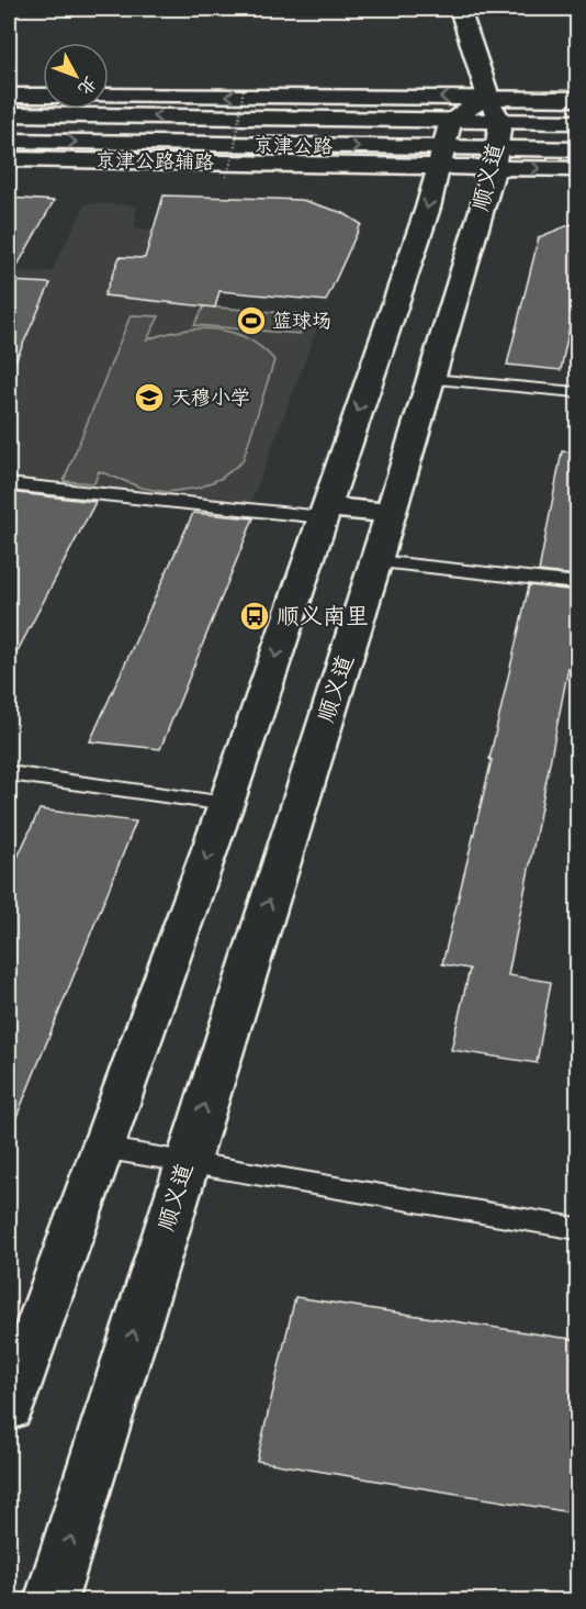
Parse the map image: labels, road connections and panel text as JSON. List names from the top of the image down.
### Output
{
  "streets": {
    "main road": ["京津公路", "京津公路辅路", "顺义道"]
  },
  "crossings": [
    ["京津公路", "京津公路辅路"],
    ["京津公路", "顺义道"],
    ["京津公路辅路", "顺义道"]
  ],
  "places": {
    "sports": ["篮球场"],
    "school or university": ["天穆小学"],
    "bus stop": ["顺义南里"]
  },
  "north": "bottom right"
}
